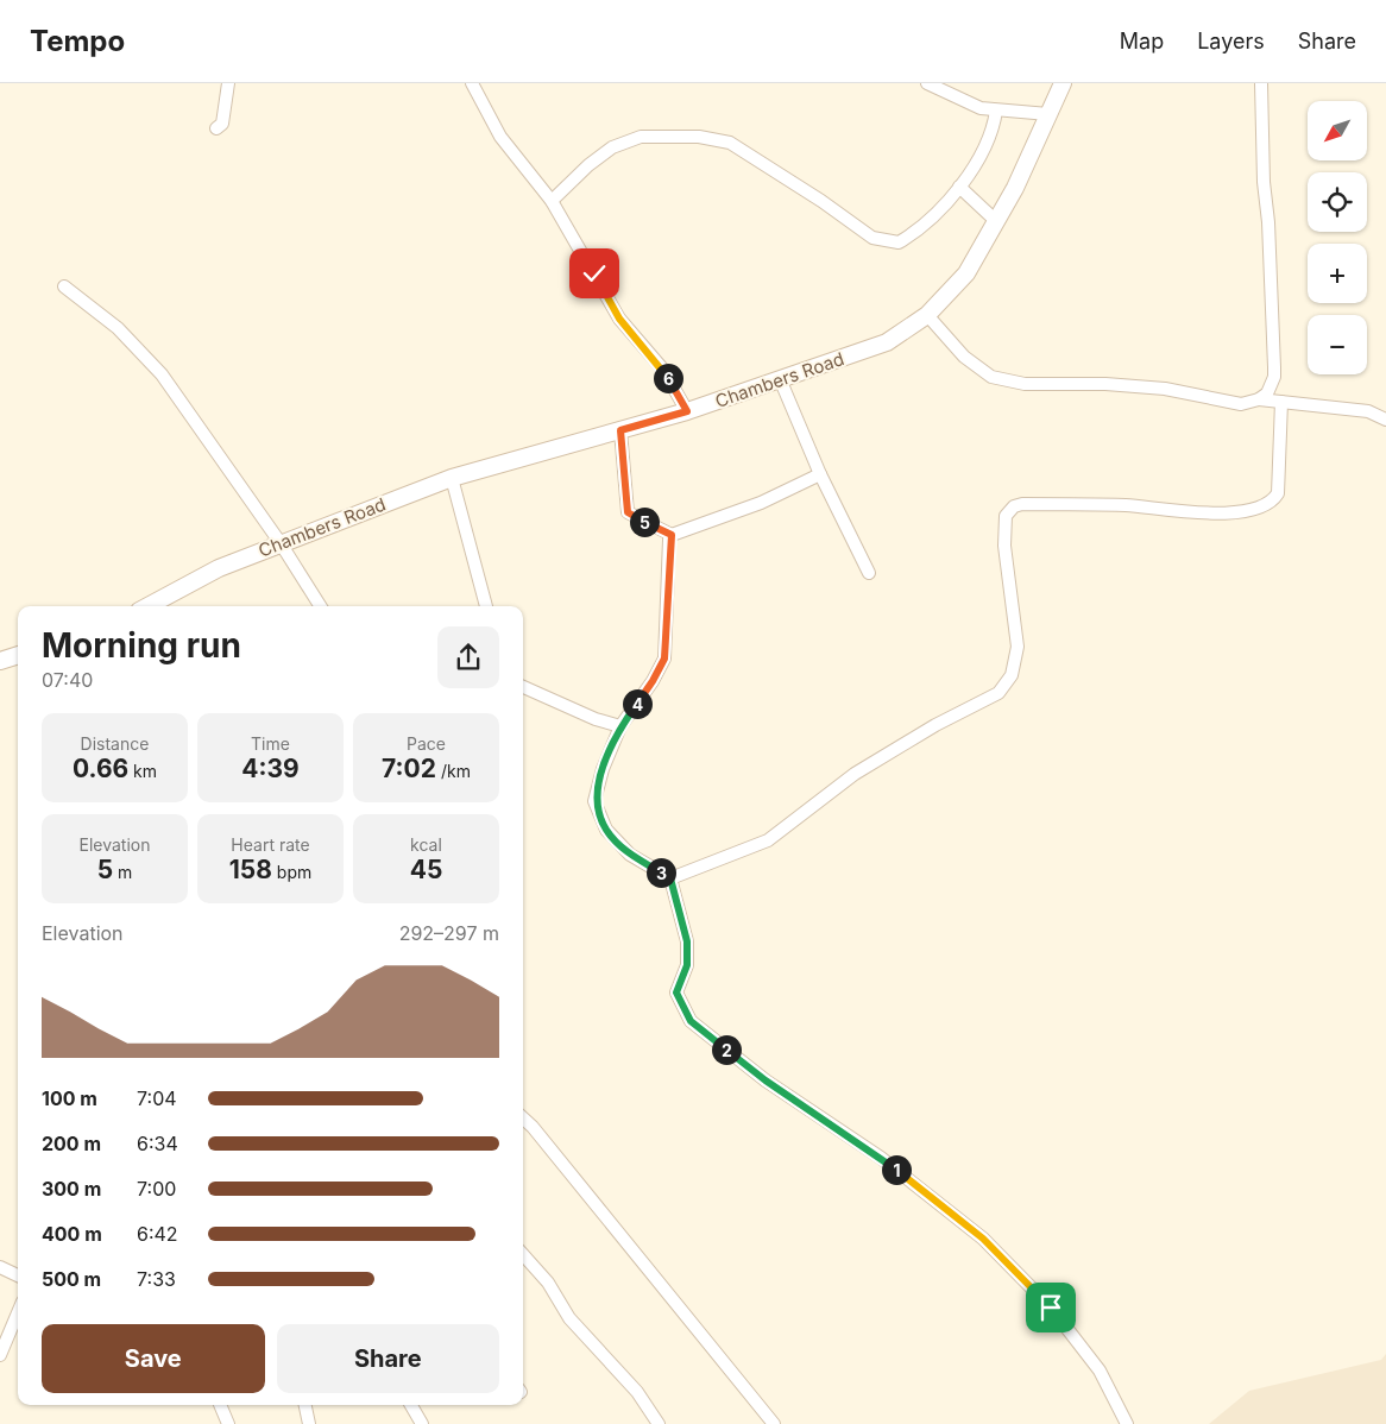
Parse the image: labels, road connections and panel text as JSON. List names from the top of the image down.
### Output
{
  "streets": {
    "street": ["Chambers Road"]
  },
  "north": "bottom left",
  "page": {
    "header": "Tempo",
    "nav": ["Map", "Layers", "Share"],
    "map_buttons": ["+", "−"],
    "pins": [
      "6",
      "5",
      "4",
      "3",
      "2",
      "1"
    ],
    "heading": ["Morning run", "07:40"],
    "stats": [
      ["Distance", "0.66 km"],
      ["Time", "4:39"],
      ["Pace", "7:02 /km"],
      ["Elevation", "5 m"],
      ["Heart rate", "158 bpm"],
      ["kcal", "45"]
    ],
    "chart": ["Elevation", "292–297 m"],
    "list": [
      {
        "name": "100 m",
        "note": "7:04"
      },
      {
        "name": "200 m",
        "note": "6:34"
      },
      {
        "name": "300 m",
        "note": "7:00"
      },
      {
        "name": "400 m",
        "note": "6:42"
      },
      {
        "name": "500 m",
        "note": "7:33"
      }
    ],
    "buttons": ["Save", "Share"]
  }
}
